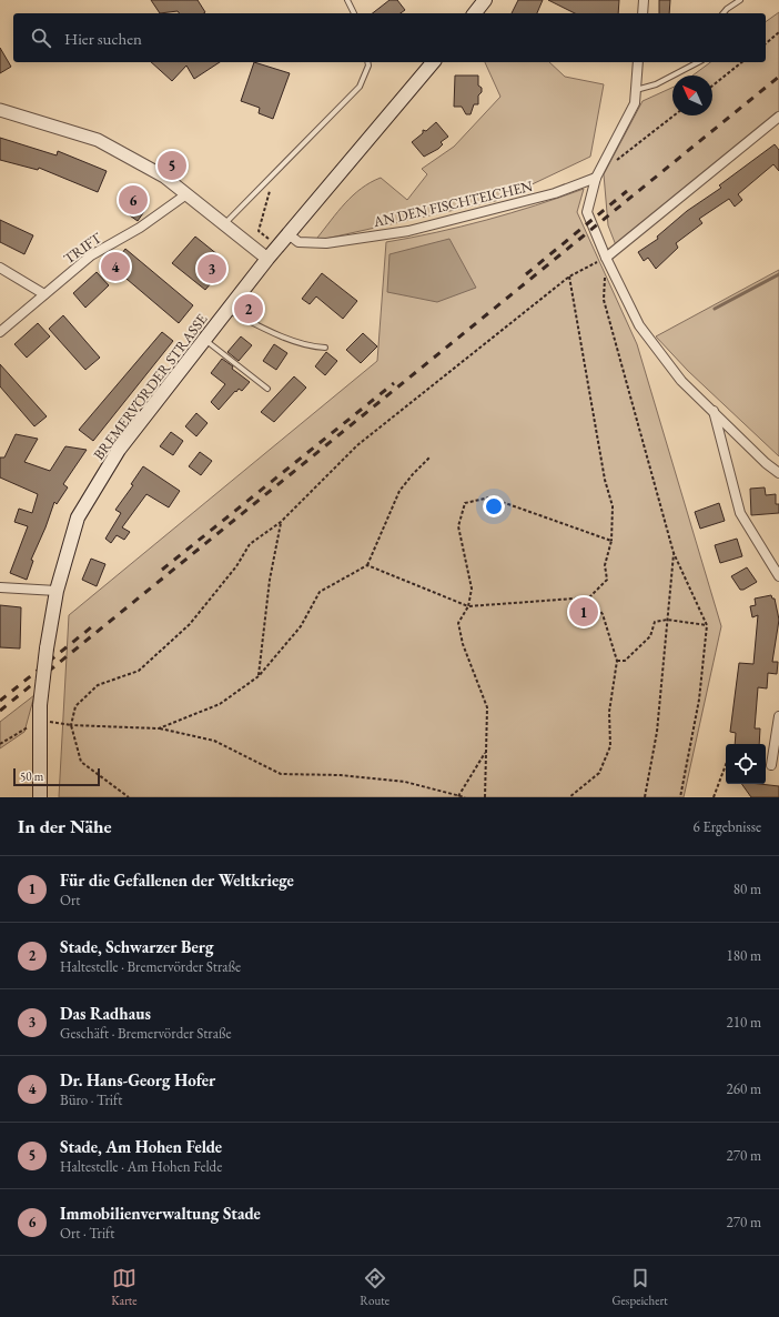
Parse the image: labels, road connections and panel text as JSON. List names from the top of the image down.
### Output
{
  "streets": {
    "main road": ["BREMERVÖRDER STRASSE"],
    "street": ["AN DEN FISCHTEICHEN", "TRIFT"]
  },
  "crossings": [
    ["AN DEN FISCHTEICHEN", "BREMERVÖRDER STRASSE"]
  ],
  "scale_bar": "50 m",
  "north": "top left",
  "page": {
    "search": "Hier suchen",
    "pins": [
      "5",
      "6",
      "4",
      "3",
      "2",
      "1"
    ],
    "scale": "50 m",
    "heading": ["In der Nähe", "6 Ergebnisse"],
    "list": [
      {
        "mark": "1",
        "name": "Für die Gefallenen der Weltkriege",
        "note": "Ort",
        "value": "80 m"
      },
      {
        "mark": "2",
        "name": "Stade, Schwarzer Berg",
        "note": "Haltestelle · Bremervörder Straße",
        "value": "180 m"
      },
      {
        "mark": "3",
        "name": "Das Radhaus",
        "note": "Geschäft · Bremervörder Straße",
        "value": "210 m"
      },
      {
        "mark": "4",
        "name": "Dr. Hans-Georg Hofer",
        "note": "Büro · Trift",
        "value": "260 m"
      },
      {
        "mark": "5",
        "name": "Stade, Am Hohen Felde",
        "note": "Haltestelle · Am Hohen Felde",
        "value": "270 m"
      },
      {
        "mark": "6",
        "name": "Immobilienverwaltung Stade",
        "note": "Ort · Trift",
        "value": "270 m"
      }
    ],
    "nav": ["Karte", "Route", "Gespeichert"]
  }
}
